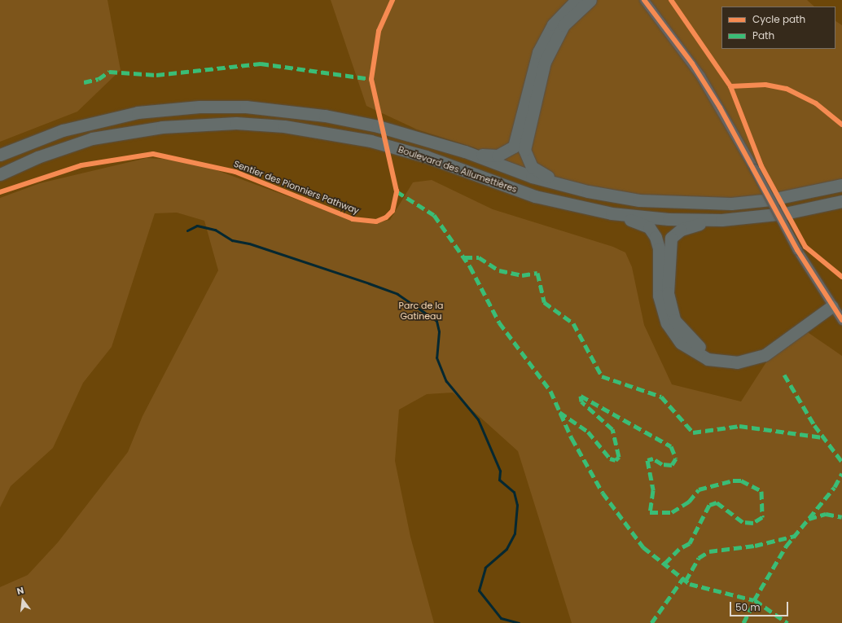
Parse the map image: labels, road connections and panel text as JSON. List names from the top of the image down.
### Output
{
  "streets": {
    "highway": ["Boulevard des Allumettières"],
    "cycle path": ["Sentier des Pionniers Pathway"]
  },
  "parks": ["Parc de la Gatineau"],
  "legend": ["Cycle path", "Path"],
  "scale_bar": "50 m",
  "north": "top"
}
